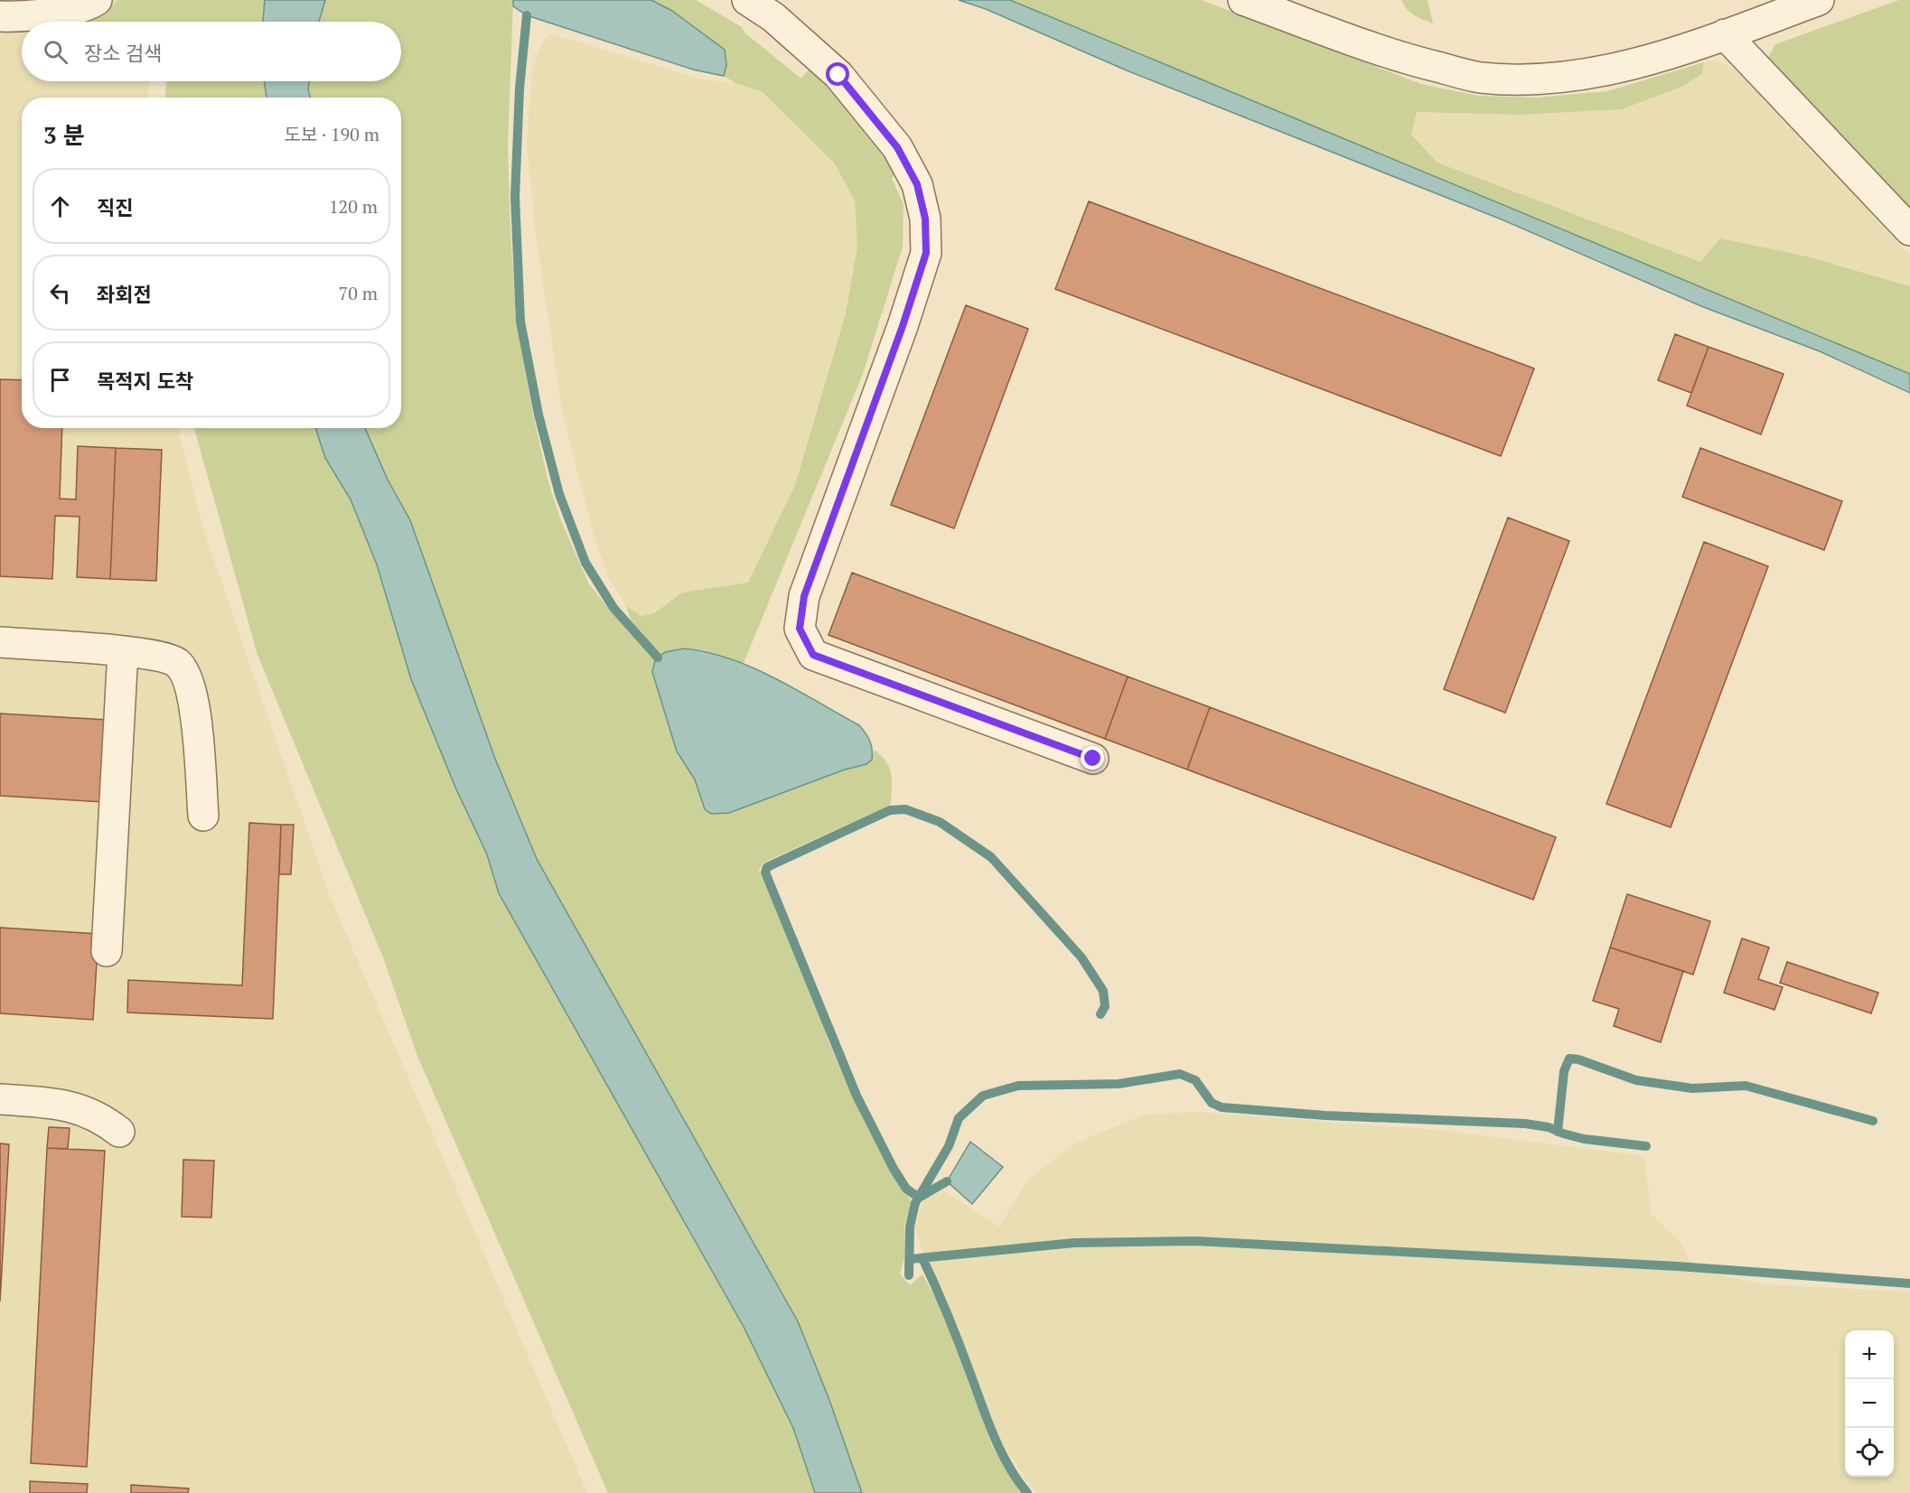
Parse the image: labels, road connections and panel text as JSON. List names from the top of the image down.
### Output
{
  "page": {
    "search": "장소 검색",
    "heading": ["3 분", "도보 · 190 m"],
    "list": [
      ["직진", "120 m"],
      ["좌회전", "70 m"],
      "목적지 도착"
    ],
    "map_buttons": ["+", "−"]
  }
}
